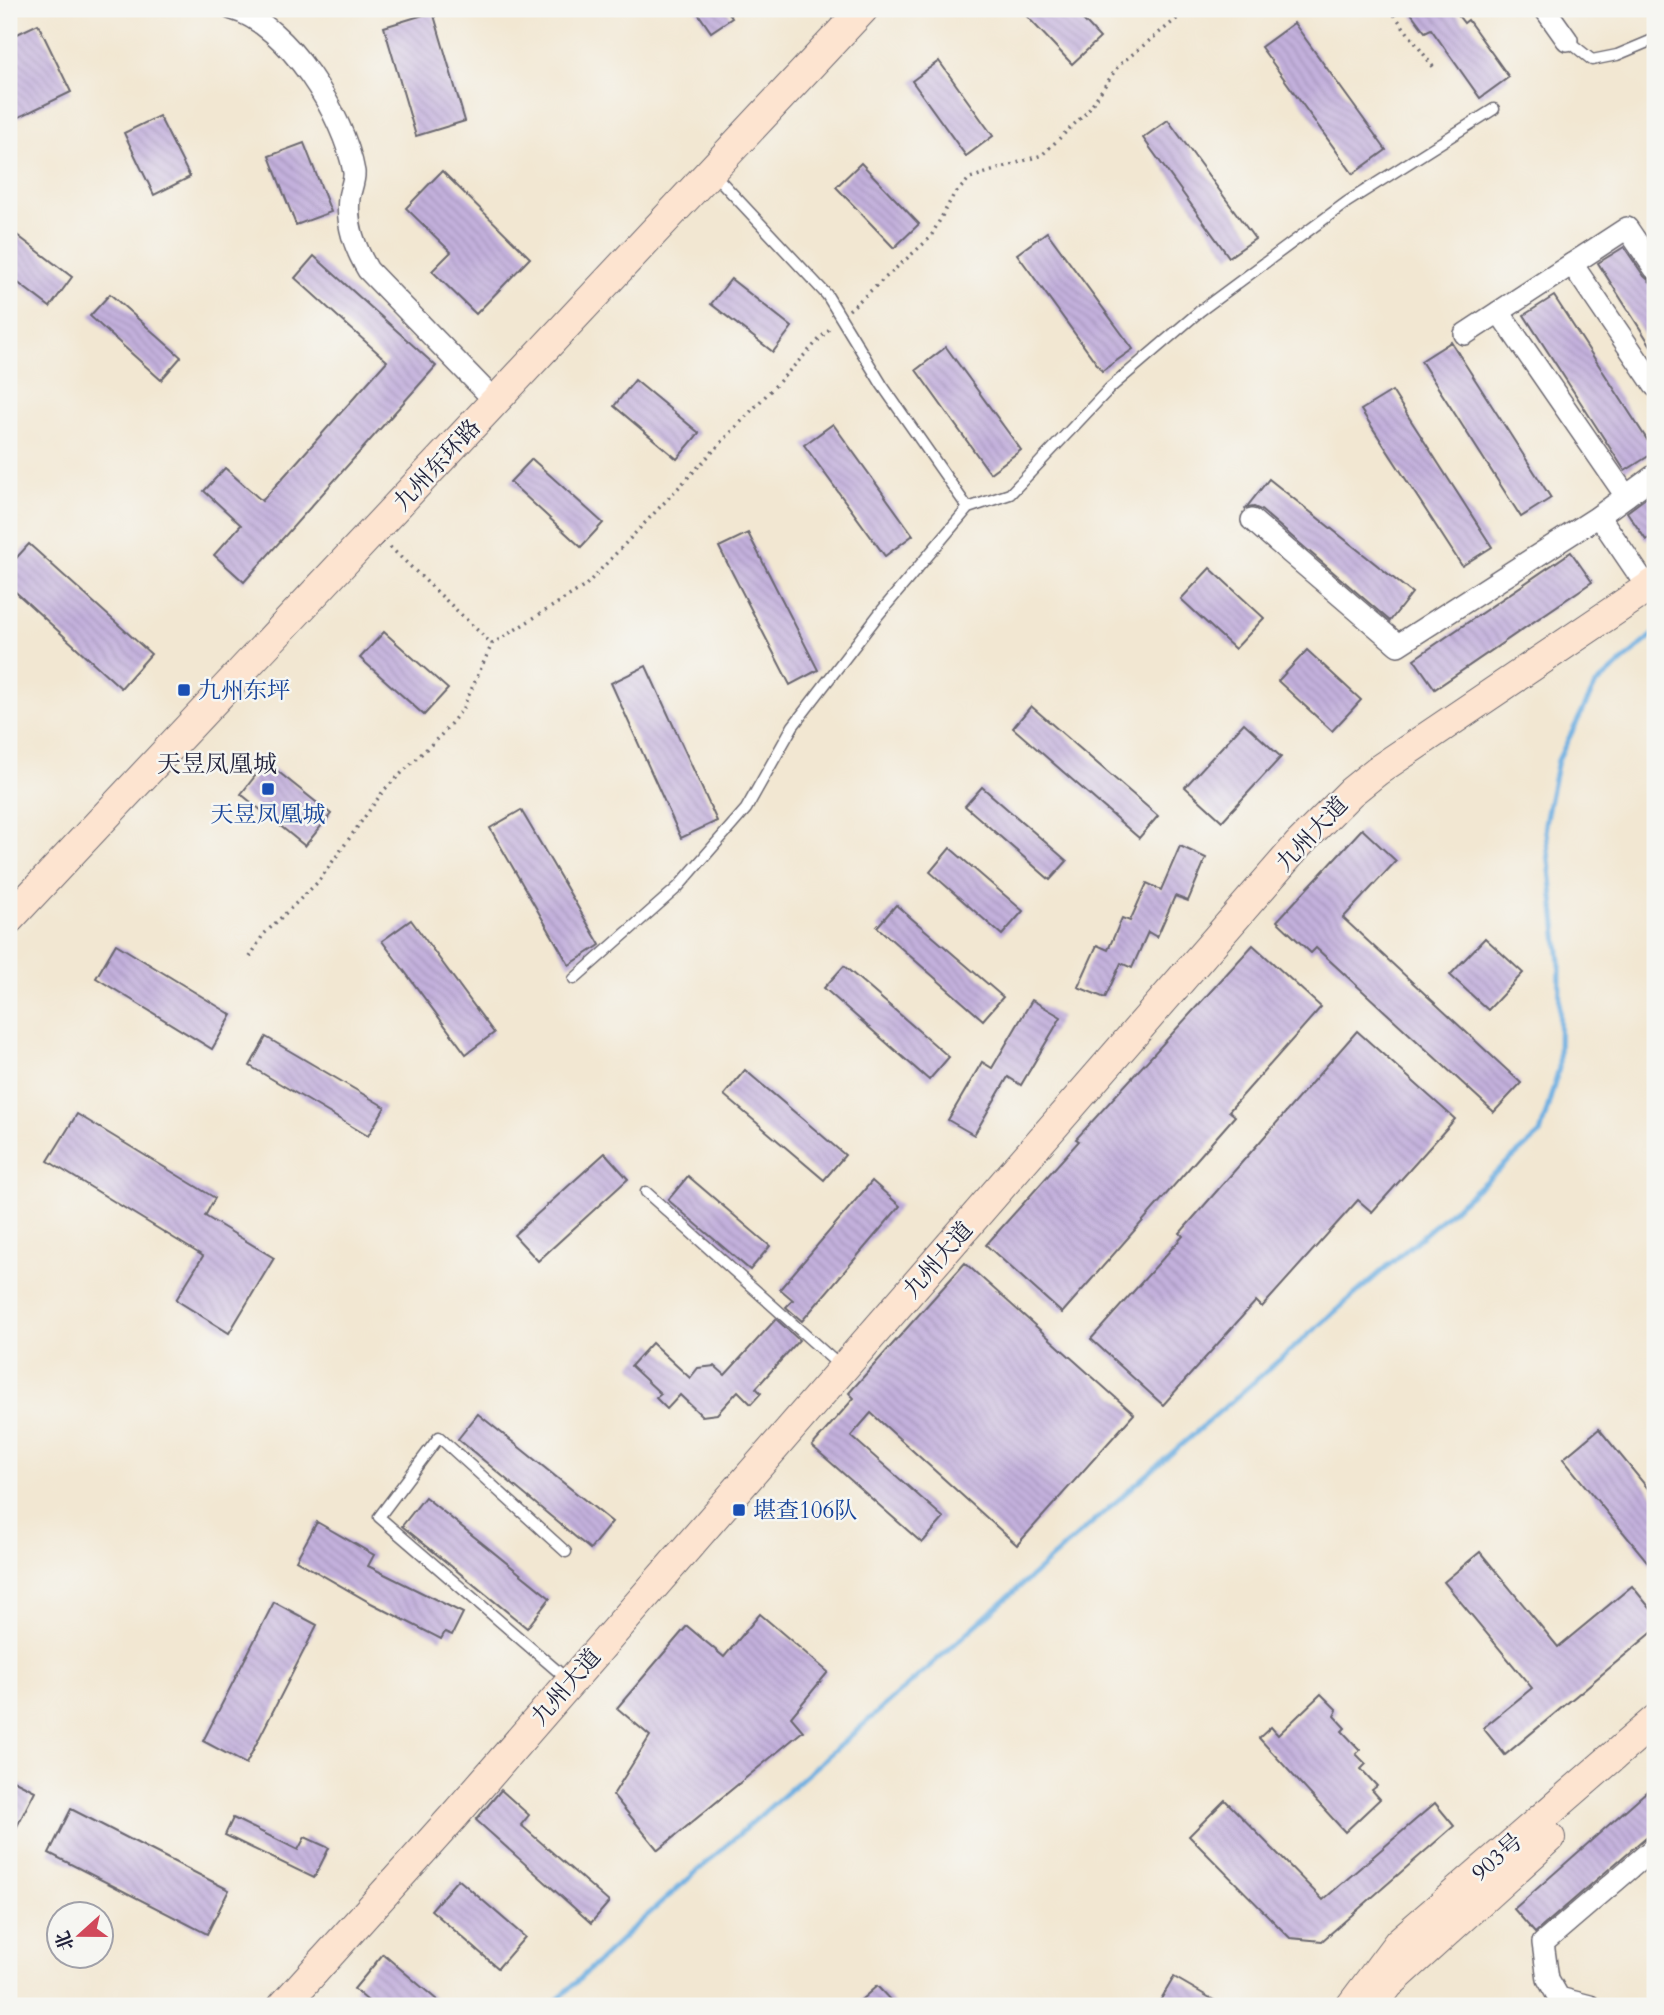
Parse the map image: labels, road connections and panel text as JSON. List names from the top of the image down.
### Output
{
  "streets": {
    "main road": ["九州东环路", "九州大道", "903号"]
  },
  "districts": ["天昱凤凰城"],
  "places": {
    "transit": ["九州东坪", "天昱凤凰城", "堪查106队"]
  },
  "north": "left"
}
